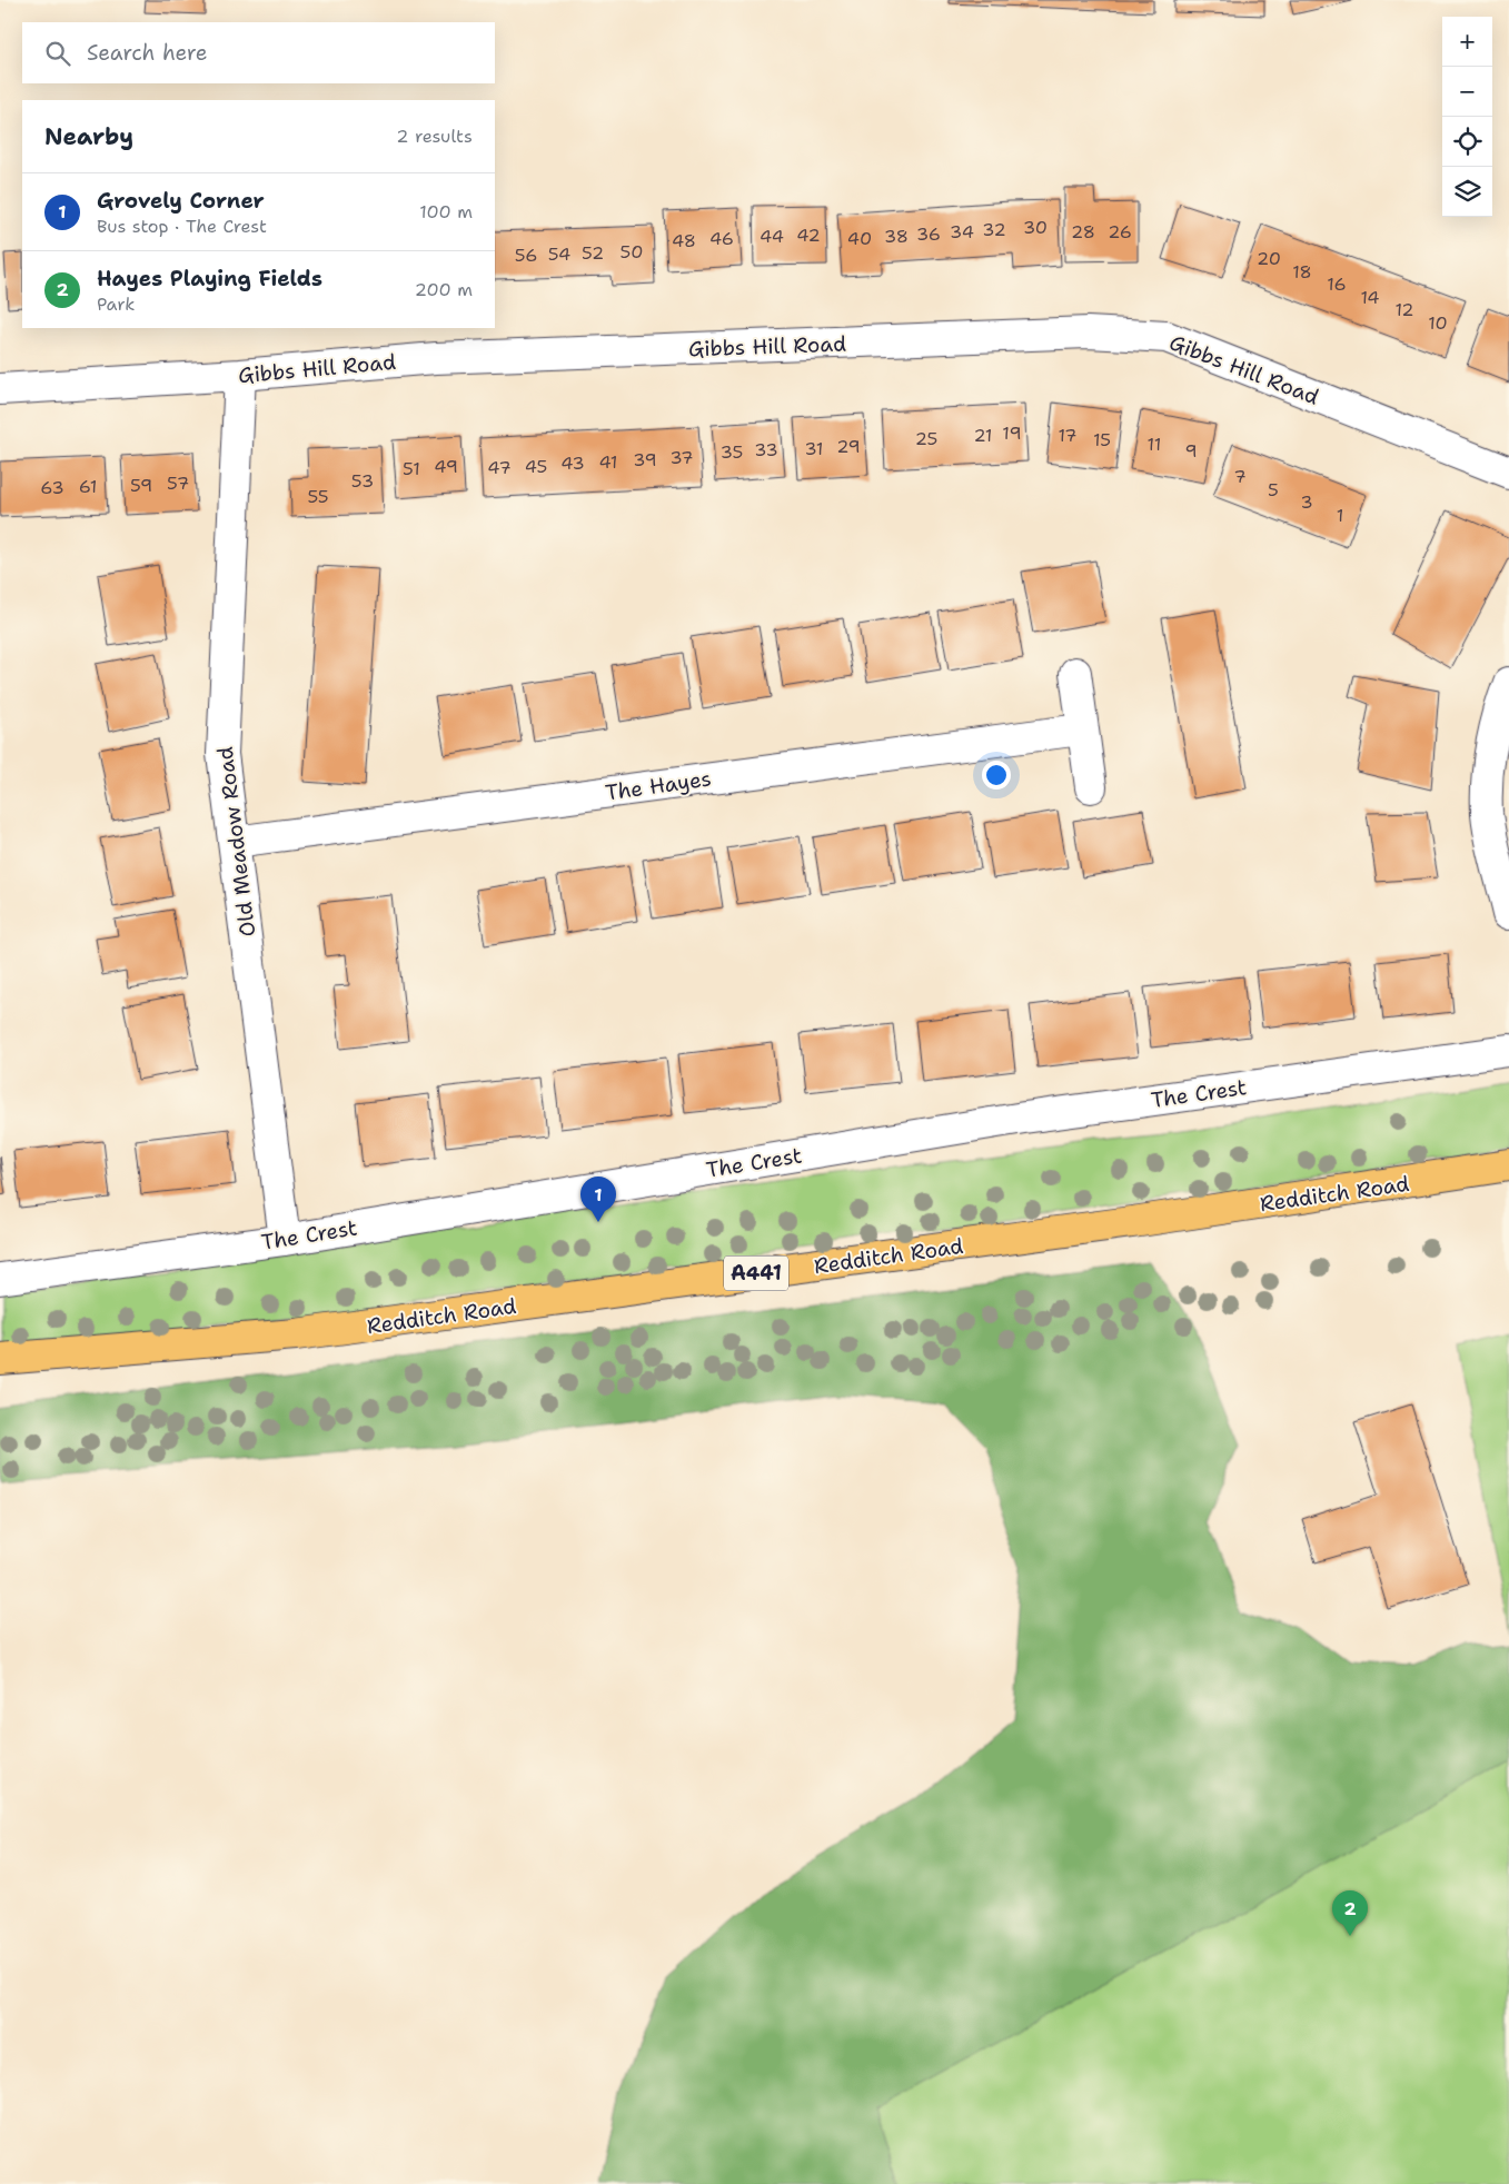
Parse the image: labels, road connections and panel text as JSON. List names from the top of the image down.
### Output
{
  "streets": {
    "highway": ["Redditch Road", "A441"],
    "street": [
      "Gibbs Hill Road",
      "The Hayes",
      "Old Meadow Road",
      "The Crest"
    ]
  },
  "crossings": [
    ["Gibbs Hill Road", "Old Meadow Road"],
    ["The Hayes", "Old Meadow Road"],
    ["Old Meadow Road", "The Crest"]
  ],
  "house_numbers": [
    "30",
    "32",
    "34",
    "28",
    "26",
    "36",
    "42",
    "44",
    "38",
    "46",
    "40",
    "48",
    "50",
    "52",
    "54",
    "56",
    "20",
    "18",
    "16",
    "14",
    "12",
    "10",
    "19",
    "21",
    "17",
    "25",
    "15",
    "11",
    "29",
    "31",
    "33",
    "9",
    "35",
    "37",
    "39",
    "41",
    "43",
    "49",
    "45",
    "47",
    "51",
    "7",
    "53",
    "57",
    "59",
    "61",
    "63",
    "5",
    "55",
    "3",
    "1"
  ],
  "page": {
    "map_buttons": ["+", "−"],
    "search": "Search here",
    "heading": ["Nearby", "2 results"],
    "list": [
      {
        "mark": "1",
        "name": "Grovely Corner",
        "note": "Bus stop · The Crest",
        "value": "100 m"
      },
      {
        "mark": "2",
        "name": "Hayes Playing Fields",
        "note": "Park",
        "value": "200 m"
      }
    ],
    "pins": ["1", "2"]
  }
}
